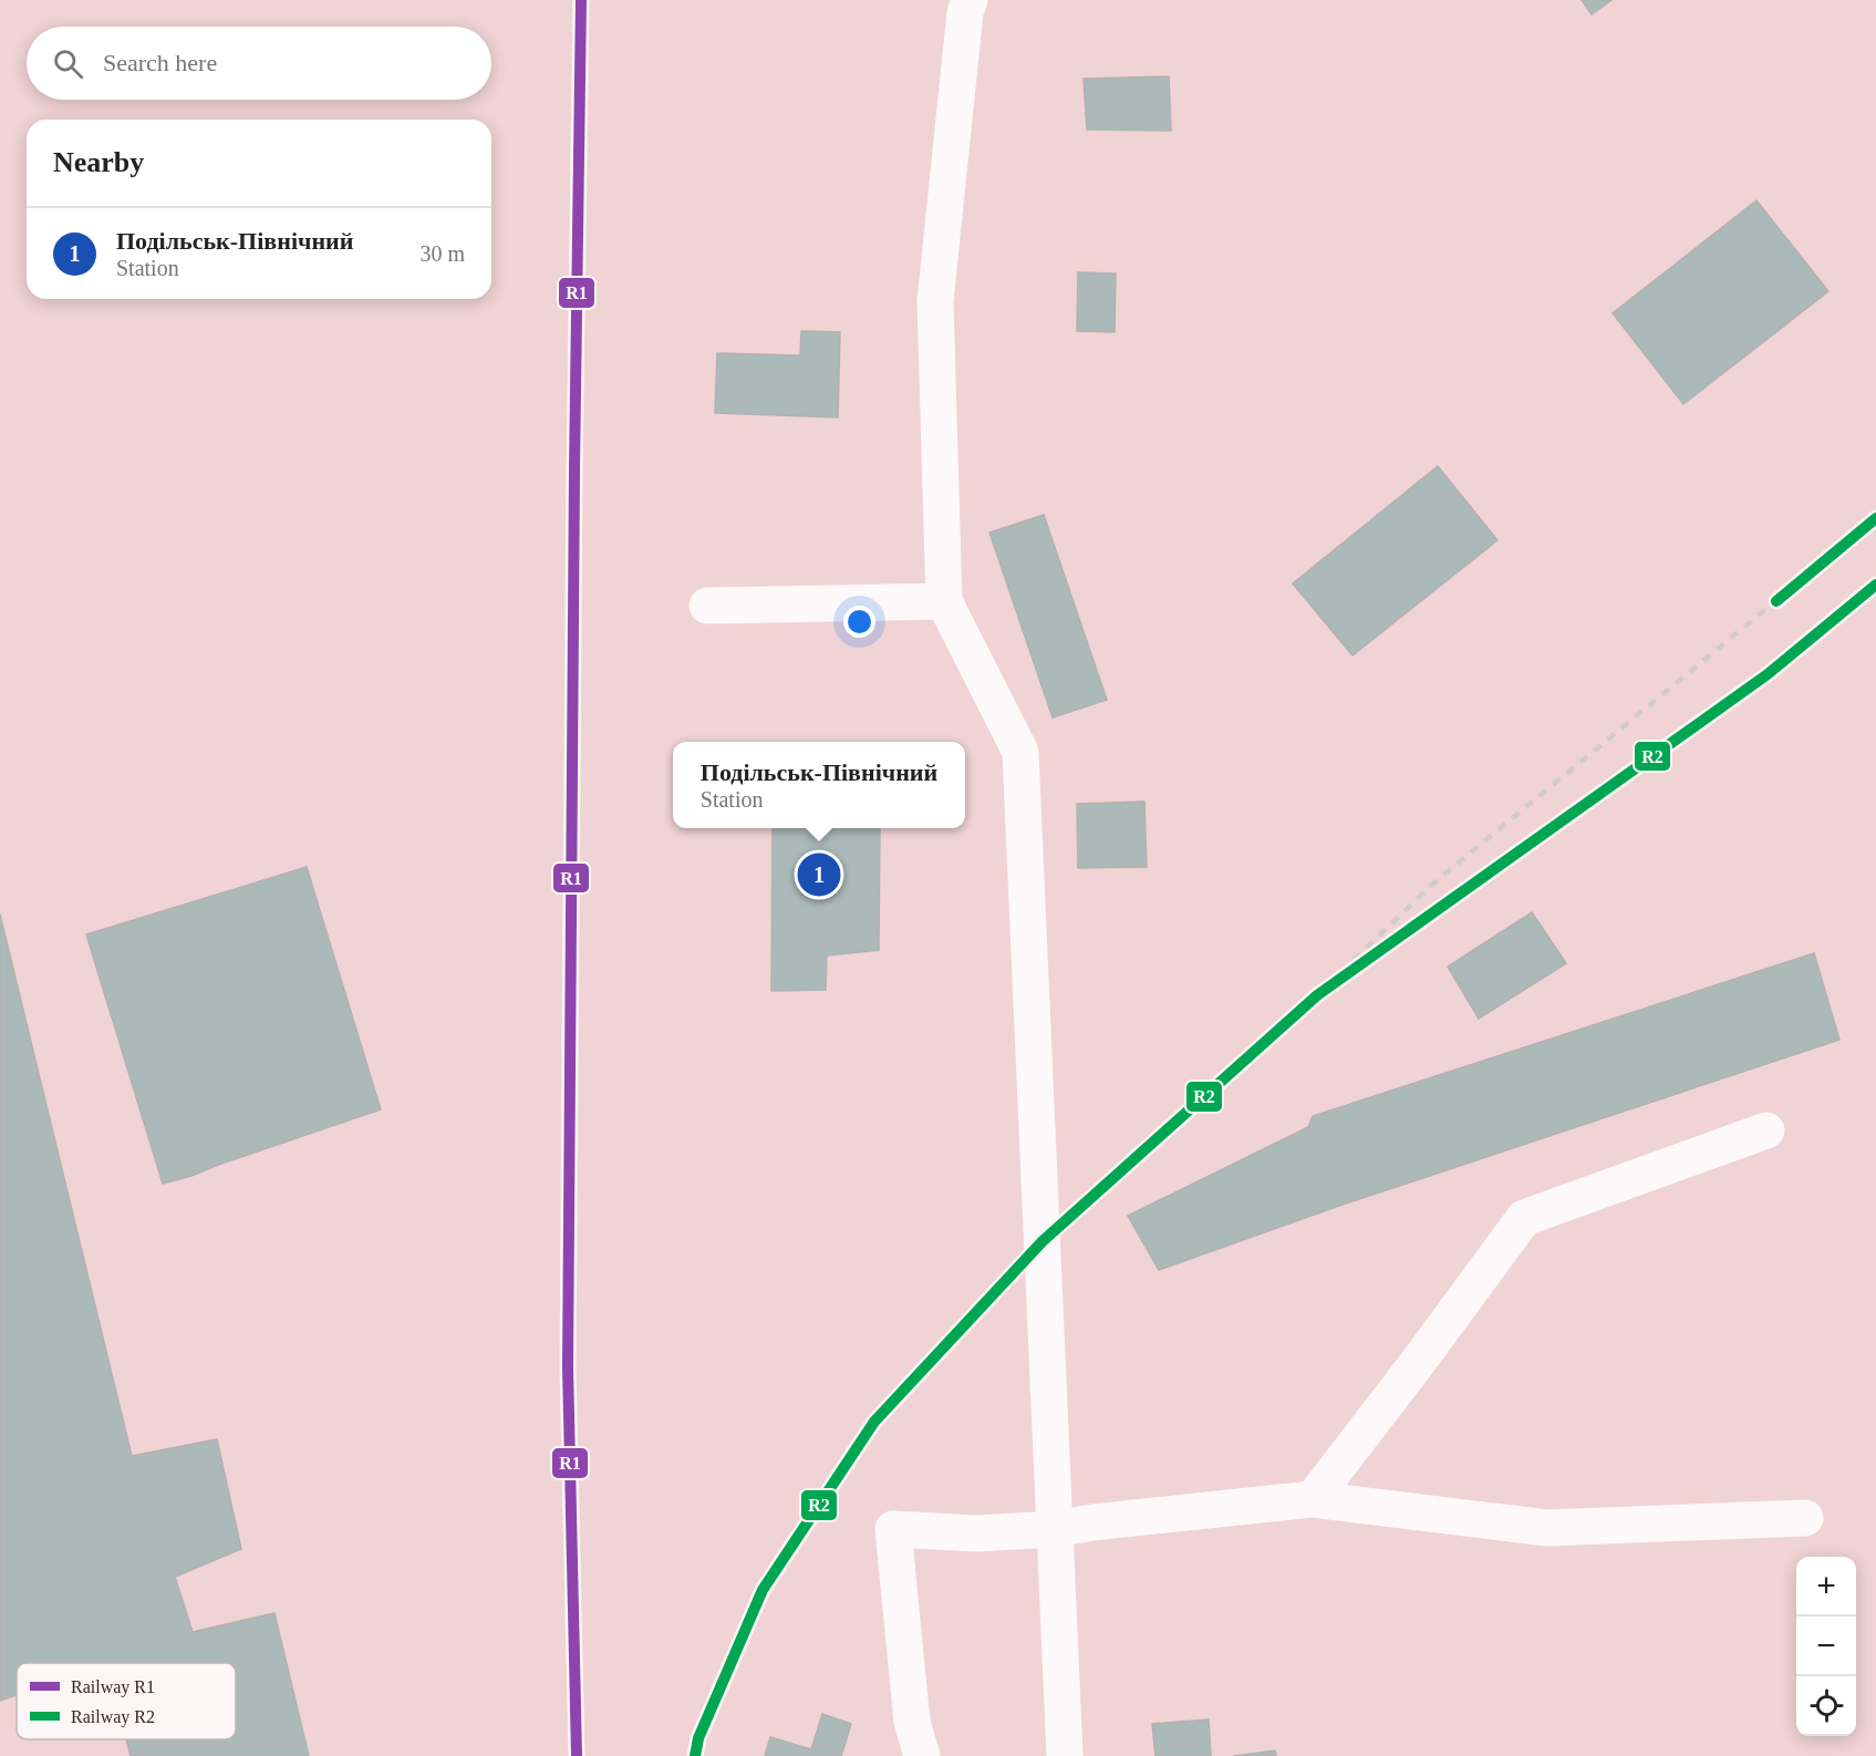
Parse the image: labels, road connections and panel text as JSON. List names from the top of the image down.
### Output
{
  "lines": ["rail line R1", "rail line R2"],
  "legend": ["Railway R1", "Railway R2"],
  "page": {
    "search": "Search here",
    "heading": "Nearby",
    "list": [
      {
        "mark": "1",
        "name": "Подільськ-Північний",
        "note": "Station",
        "value": "30 m"
      }
    ],
    "popup": ["Подільськ-Північний", "Station"],
    "pins": "1",
    "map_buttons": ["+", "−"]
  }
}
